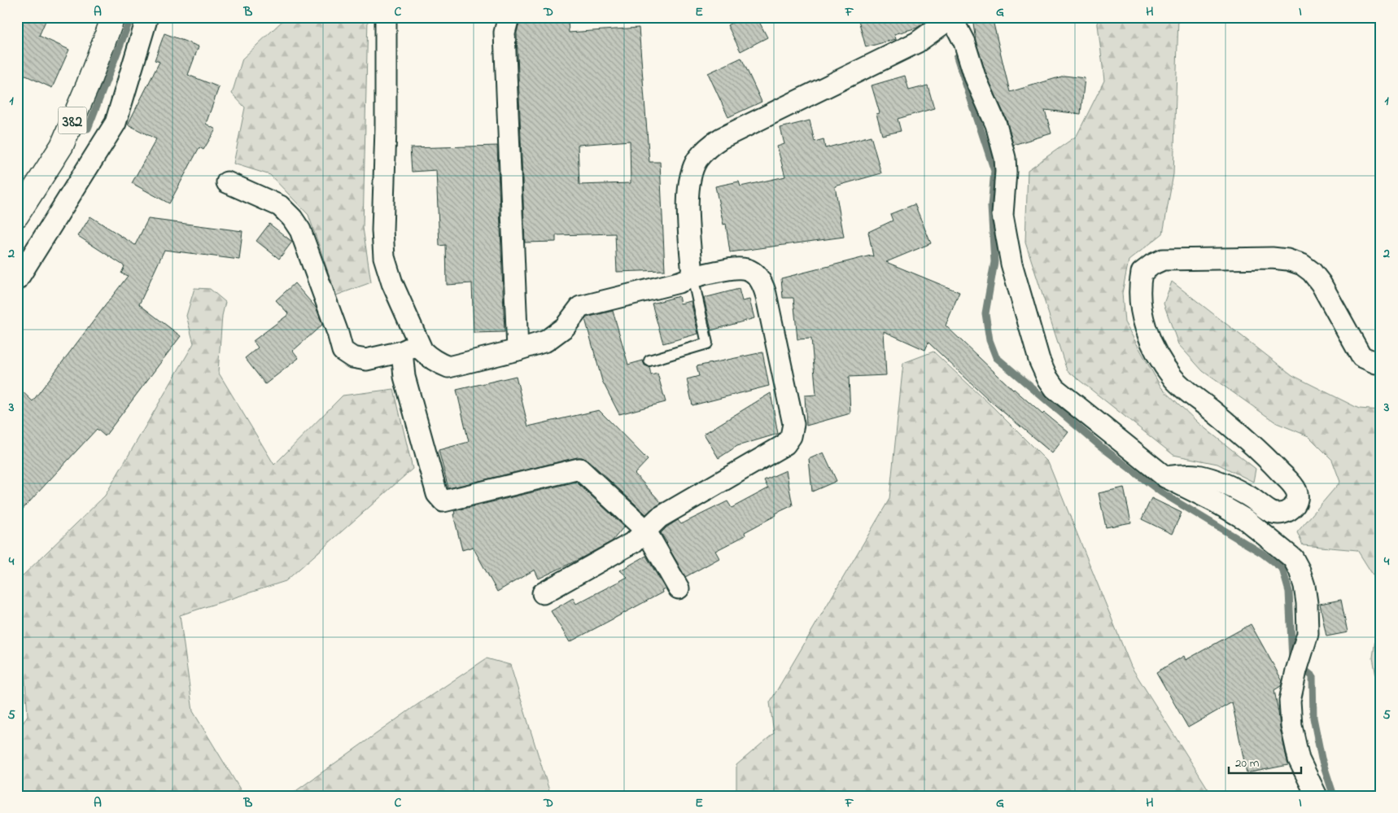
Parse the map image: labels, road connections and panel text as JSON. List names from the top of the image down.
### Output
{
  "streets": {
    "highway": ["382"]
  },
  "scale_bar": "20 m",
  "grid": {
    "columns": [
      "A",
      "B",
      "C",
      "D",
      "E",
      "F",
      "G",
      "H",
      "I"
    ],
    "rows": [
      "1",
      "2",
      "3",
      "4",
      "5"
    ]
  }
}
